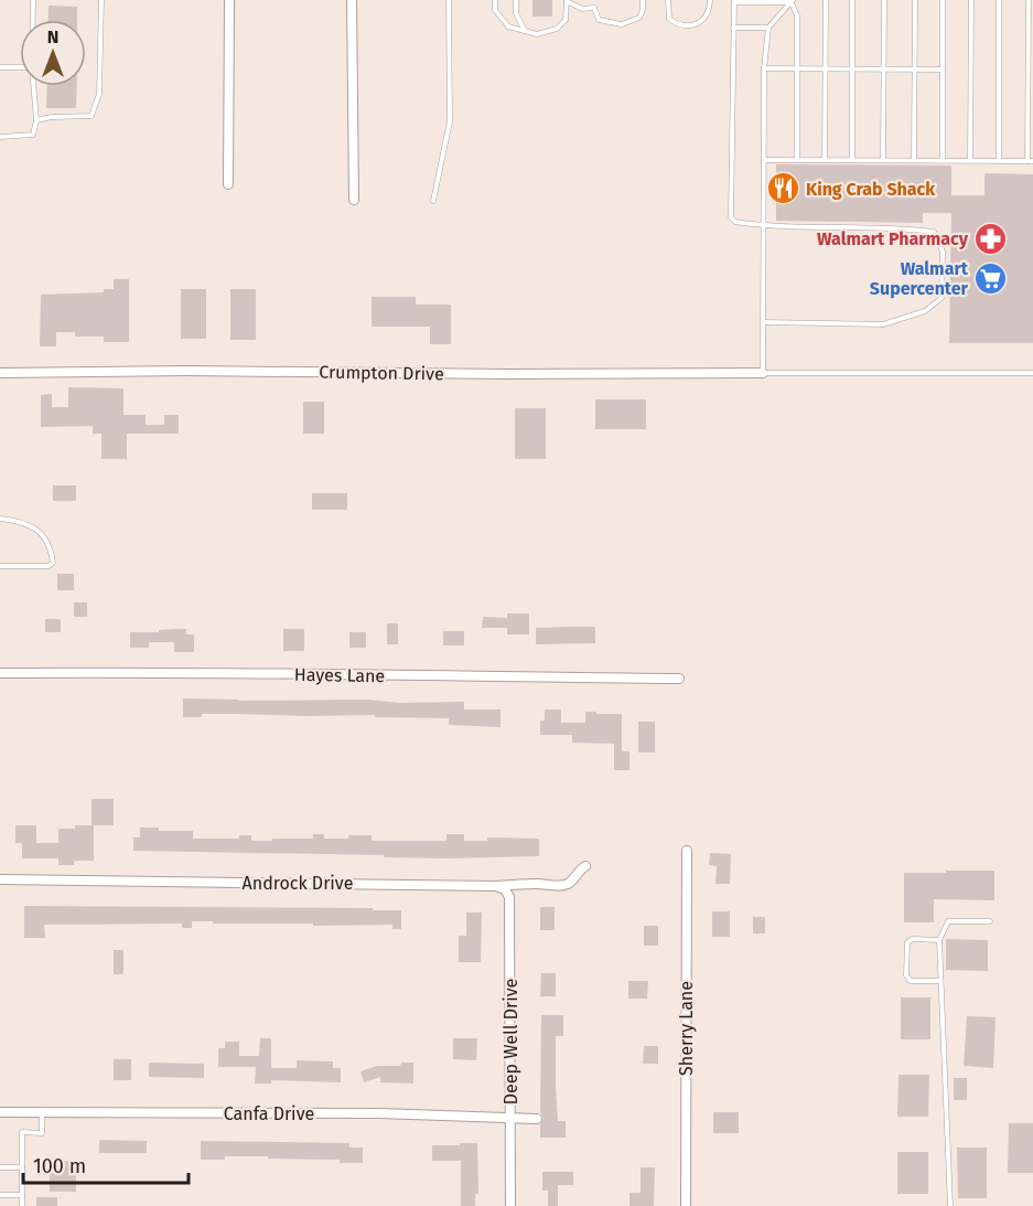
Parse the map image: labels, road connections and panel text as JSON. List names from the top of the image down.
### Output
{
  "streets": {
    "street": [
      "Crumpton Drive",
      "Hayes Lane",
      "Androck Drive",
      "Sherry Lane",
      "Deep Well Drive",
      "Canfa Drive"
    ]
  },
  "crossings": [
    ["Androck Drive", "Deep Well Drive"],
    ["Deep Well Drive", "Canfa Drive"]
  ],
  "places": {
    "restaurant": ["King Crab Shack"],
    "pharmacy": ["Walmart Pharmacy"],
    "supermarket": ["Walmart Supercenter"]
  },
  "scale_bar": "100 m",
  "north": "top"
}
